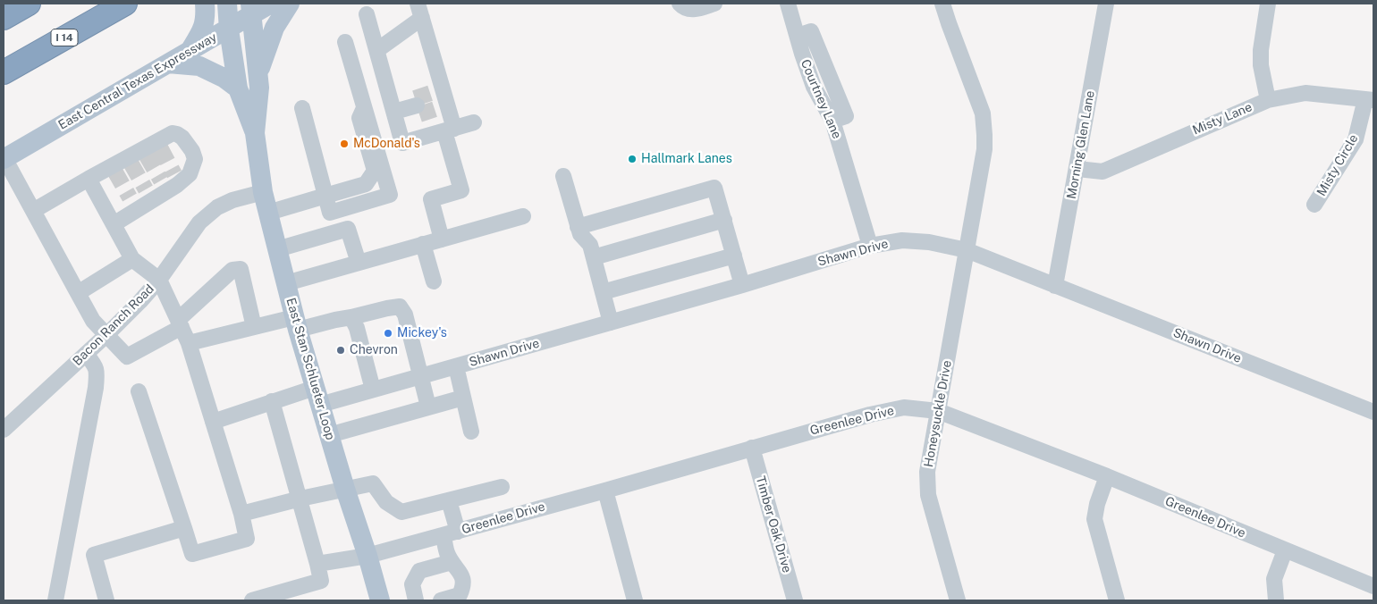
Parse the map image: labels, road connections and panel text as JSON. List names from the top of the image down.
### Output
{
  "streets": {
    "highway": ["I 14"],
    "main road": ["East Central Texas Expressway", "East Stan Schlueter Loop"],
    "street": [
      "Courtney Lane",
      "Misty Lane",
      "Morning Glen Lane",
      "Misty Circle",
      "Shawn Drive",
      "Bacon Ranch Road",
      "Honeysuckle Drive",
      "Greenlee Drive",
      "Timber Oak Drive"
    ]
  },
  "crossings": [
    ["East Central Texas Expressway", "East Stan Schlueter Loop"],
    ["Courtney Lane", "Shawn Drive"],
    ["Misty Lane", "Morning Glen Lane"],
    ["Misty Lane", "Misty Circle"],
    ["Morning Glen Lane", "Shawn Drive"],
    ["Shawn Drive", "East Stan Schlueter Loop"],
    ["Shawn Drive", "Honeysuckle Drive"],
    ["Bacon Ranch Road", "East Stan Schlueter Loop"],
    ["East Stan Schlueter Loop", "Greenlee Drive"],
    ["Honeysuckle Drive", "Greenlee Drive"],
    ["Greenlee Drive", "Timber Oak Drive"]
  ],
  "places": [
    "McDonald's",
    "Hallmark Lanes",
    "Mickey's",
    "Chevron"
  ]
}
